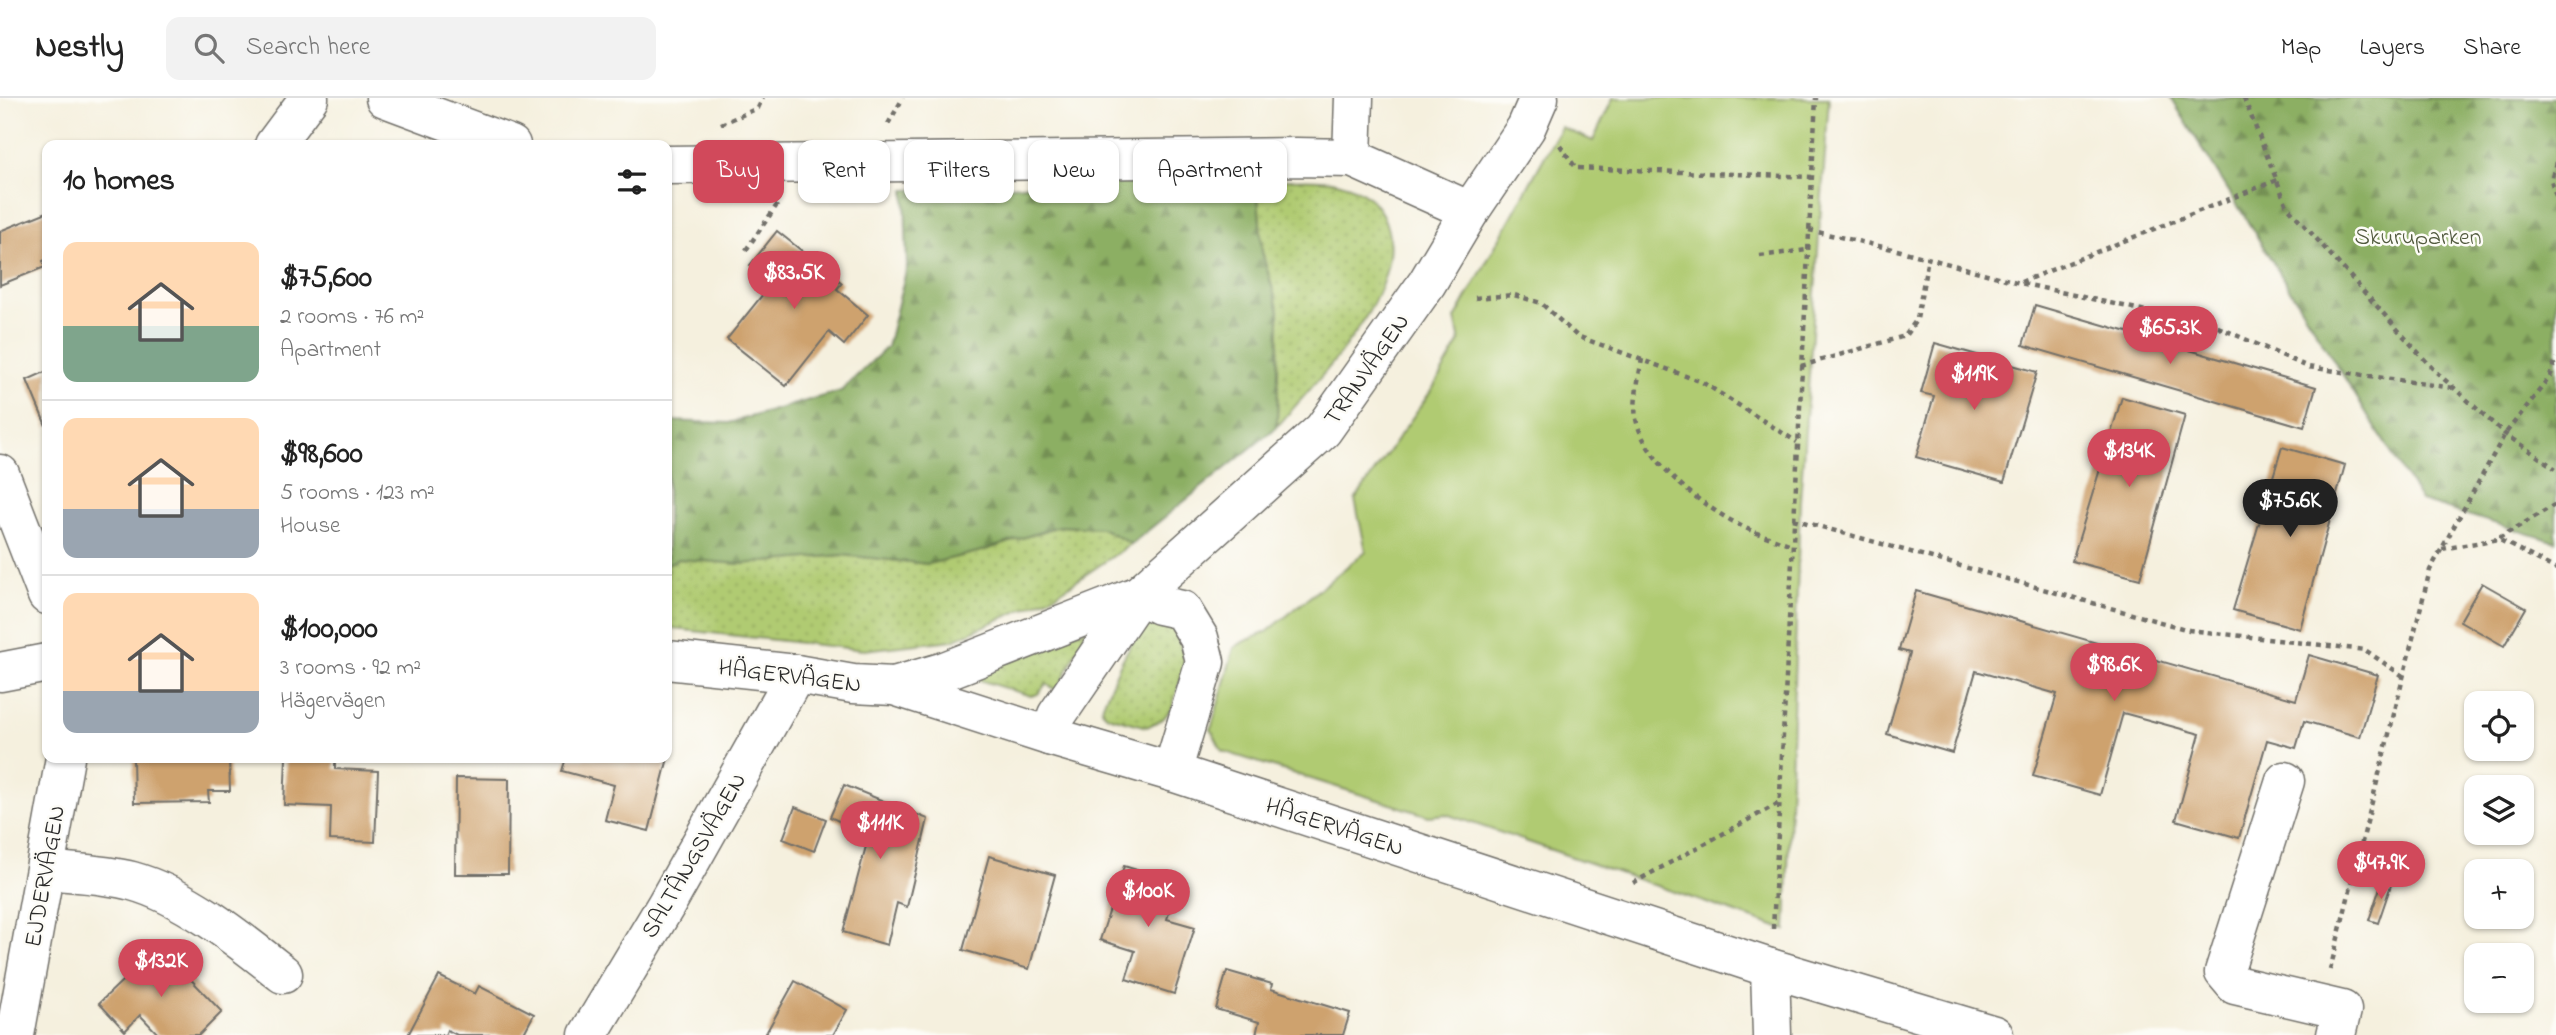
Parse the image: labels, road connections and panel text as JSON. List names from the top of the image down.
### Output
{
  "streets": {
    "street": [
      "TRANVÄGEN",
      "HÄGERVÄGEN",
      "SALTÄNGSVÄGEN",
      "EJDERVÄGEN"
    ]
  },
  "crossings": [
    ["TRANVÄGEN", "HÄGERVÄGEN"],
    ["HÄGERVÄGEN", "SALTÄNGSVÄGEN"]
  ],
  "parks": ["Skuruparken"],
  "page": {
    "header": "Nestly",
    "search": "Search here",
    "nav": ["Map", "Layers", "Share"],
    "chip": [
      "Buy",
      "Rent",
      "Filters",
      "New",
      "Apartment"
    ],
    "heading": "10 homes",
    "list": [
      {
        "name": "$75,600",
        "note": "2 rooms · 76 m² · Apartment"
      },
      {
        "name": "$98,600",
        "note": "5 rooms · 123 m² · House"
      },
      {
        "name": "$100,000",
        "note": "3 rooms · 92 m² · Hägervägen"
      }
    ],
    "price": [
      "$83.5K",
      "$65.3K",
      "$119K",
      "$134K",
      "$75.6K",
      "$98.6K",
      "$111K",
      "$47.9K",
      "$100K",
      "$132K"
    ],
    "map_buttons": ["+", "−"]
  }
}
